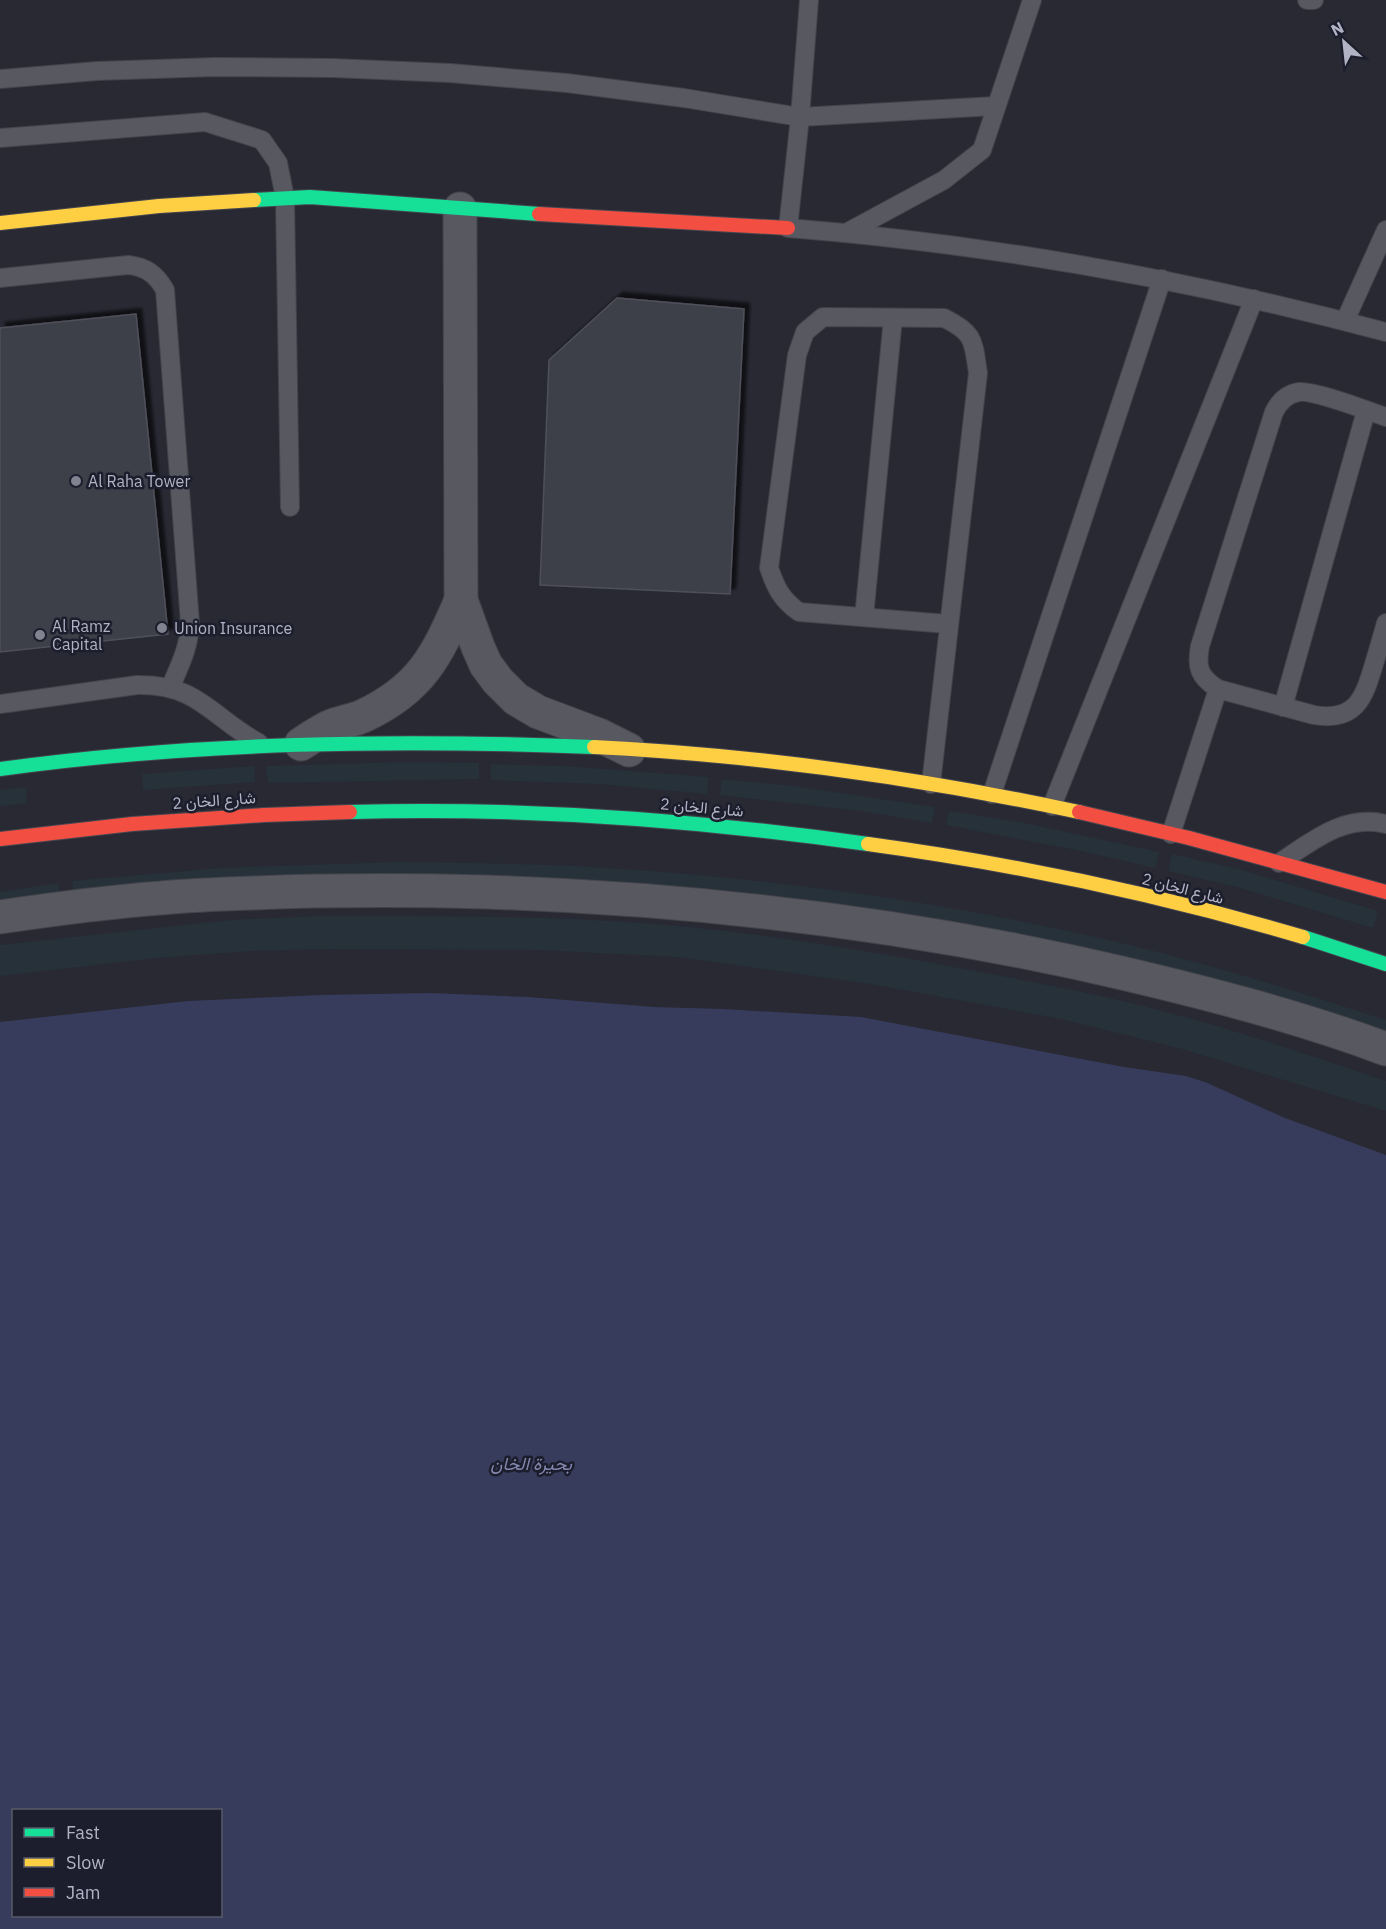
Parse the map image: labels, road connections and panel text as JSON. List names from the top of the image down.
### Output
{
  "streets": {
    "main road": ["شارع الخان 2"]
  },
  "water": ["بحيرة الخان"],
  "places": ["Al Raha Tower", "Union Insurance", "Al Ramz Capital"],
  "legend": ["Fast", "Slow", "Jam"],
  "north": "top left"
}
